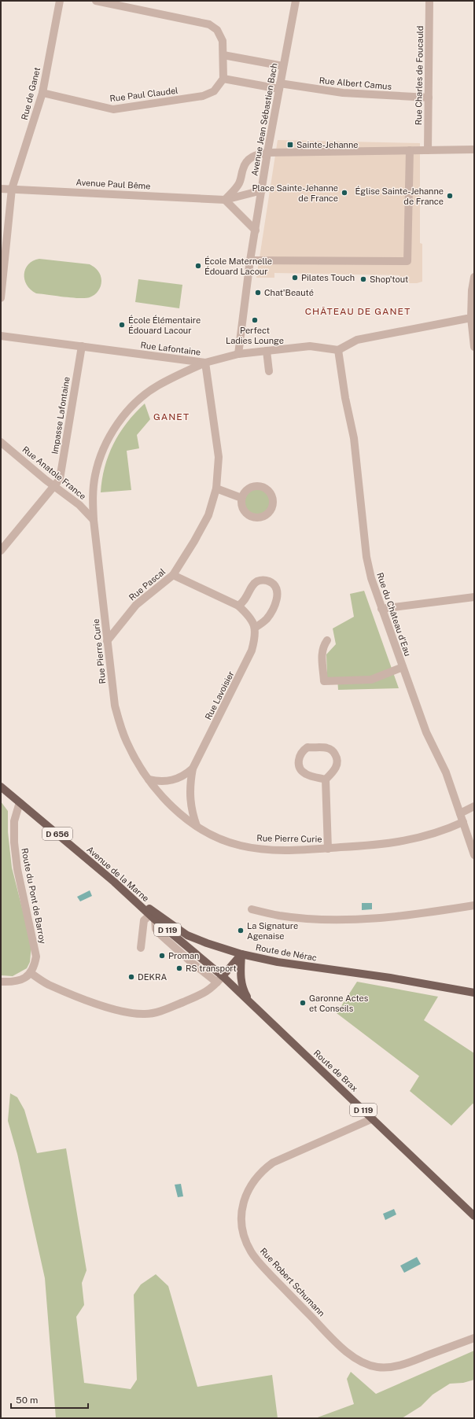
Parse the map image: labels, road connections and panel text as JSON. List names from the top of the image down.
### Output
{
  "streets": {
    "main road": [
      "D 656",
      "Avenue de la Marne",
      "D 119",
      "Route de Nérac",
      "Route de Brax"
    ],
    "street": [
      "Rue Charles de Foucauld",
      "Rue Albert Camus",
      "Rue de Ganet",
      "Rue Paul Claudel",
      "Avenue Jean Sébastien Bach",
      "Avenue Paul Bême",
      "Rue Lafontaine",
      "Impasse Lafontaine",
      "Rue Anatole France",
      "Rue Pascal",
      "Rue du Château d'Eau",
      "Rue Pierre Curie",
      "Rue Lavoisier",
      "Route du Pont de Barroy",
      "Rue Robert Schumann"
    ]
  },
  "crossings": [
    ["Rue Charles de Foucauld", "Rue Albert Camus"],
    ["Rue Albert Camus", "Avenue Jean Sébastien Bach"],
    ["Rue de Ganet", "Rue Paul Claudel"],
    ["Rue de Ganet", "Avenue Paul Bême"],
    ["Avenue Jean Sébastien Bach", "Avenue Paul Bême"],
    ["Avenue Jean Sébastien Bach", "Rue Lafontaine"],
    ["Rue Lafontaine", "Impasse Lafontaine"],
    ["Rue Lafontaine", "Rue Pascal"],
    ["Rue Lafontaine", "Rue du Château d'Eau"],
    ["Rue Lafontaine", "Rue Pierre Curie"],
    ["Impasse Lafontaine", "Rue Anatole France"],
    ["Rue Anatole France", "Rue Pierre Curie"],
    ["Rue Pascal", "Rue Pierre Curie"],
    ["Rue du Château d'Eau", "Rue Pierre Curie"],
    ["Rue Pierre Curie", "Rue Lavoisier"],
    ["Avenue de la Marne", "Route du Pont de Barroy"],
    ["Avenue de la Marne", "Route de Nérac"],
    ["Avenue de la Marne", "Route de Brax"],
    ["Route de Nérac", "Route de Brax"],
    ["Route de Brax", "Rue Robert Schumann"]
  ],
  "districts": ["CHÂTEAU DE GANET", "GANET"],
  "places": {
    "transit": ["Sainte-Jehanne"],
    "other": [
      "Place Sainte-Jehanne de France",
      "Église Sainte-Jehanne de France",
      "École Maternelle Édouard Lacour",
      "Pilates Touch",
      "Shop'tout",
      "Chat'Beauté",
      "Perfect Ladies Lounge",
      "École Élémentaire Édouard Lacour",
      "La Signature Agenaise",
      "Proman",
      "RS transport",
      "DEKRA",
      "Garonne Actes et Conseils"
    ]
  },
  "scale_bar": "50 m"
}
